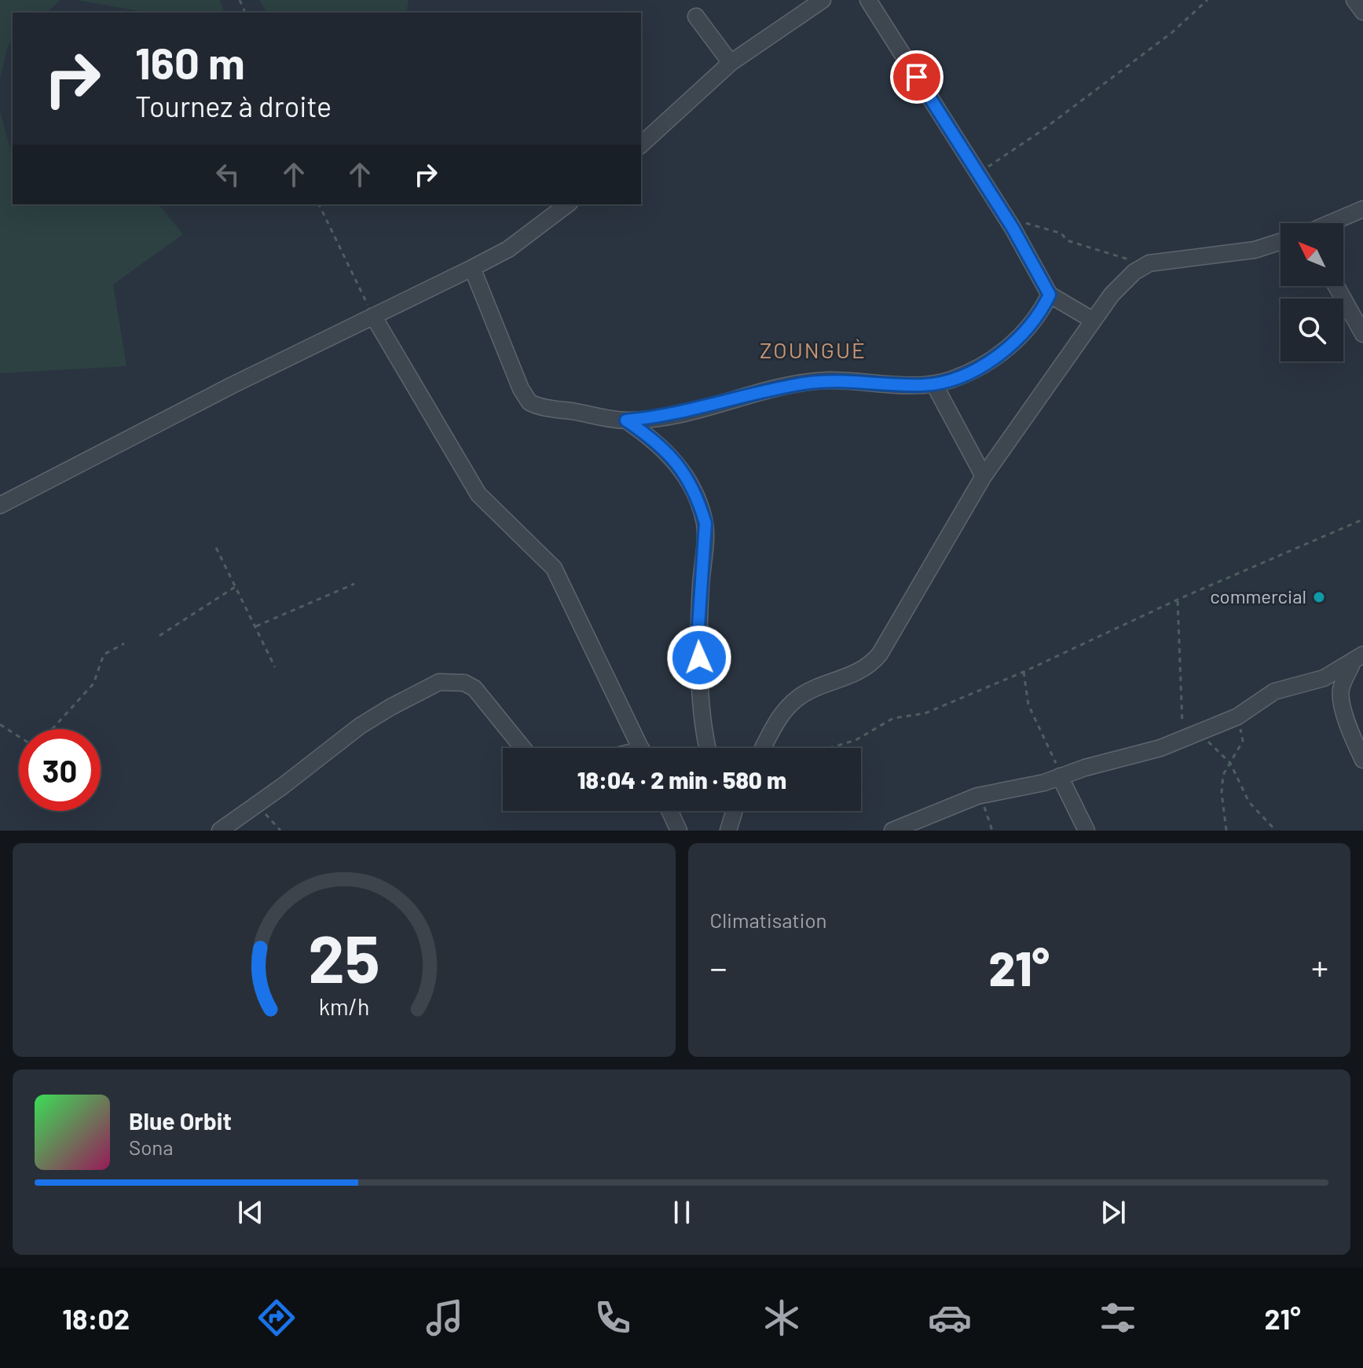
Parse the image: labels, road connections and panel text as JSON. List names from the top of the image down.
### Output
{
  "districts": ["ZOUNGUÈ"],
  "places": ["commercial"],
  "north": "top left",
  "page": {
    "turn": ["160 m", "Tournez à droite"],
    "limit": "30",
    "trip": "18:04 · 2 min · 580 m",
    "tile": "Climatisation",
    "heat": ["−", "21°", "+"],
    "song": ["Blue Orbit", "Sona"],
    "tabs": ["18:02", "21°"],
    "gauge": ["25", "km/h"]
  }
}
